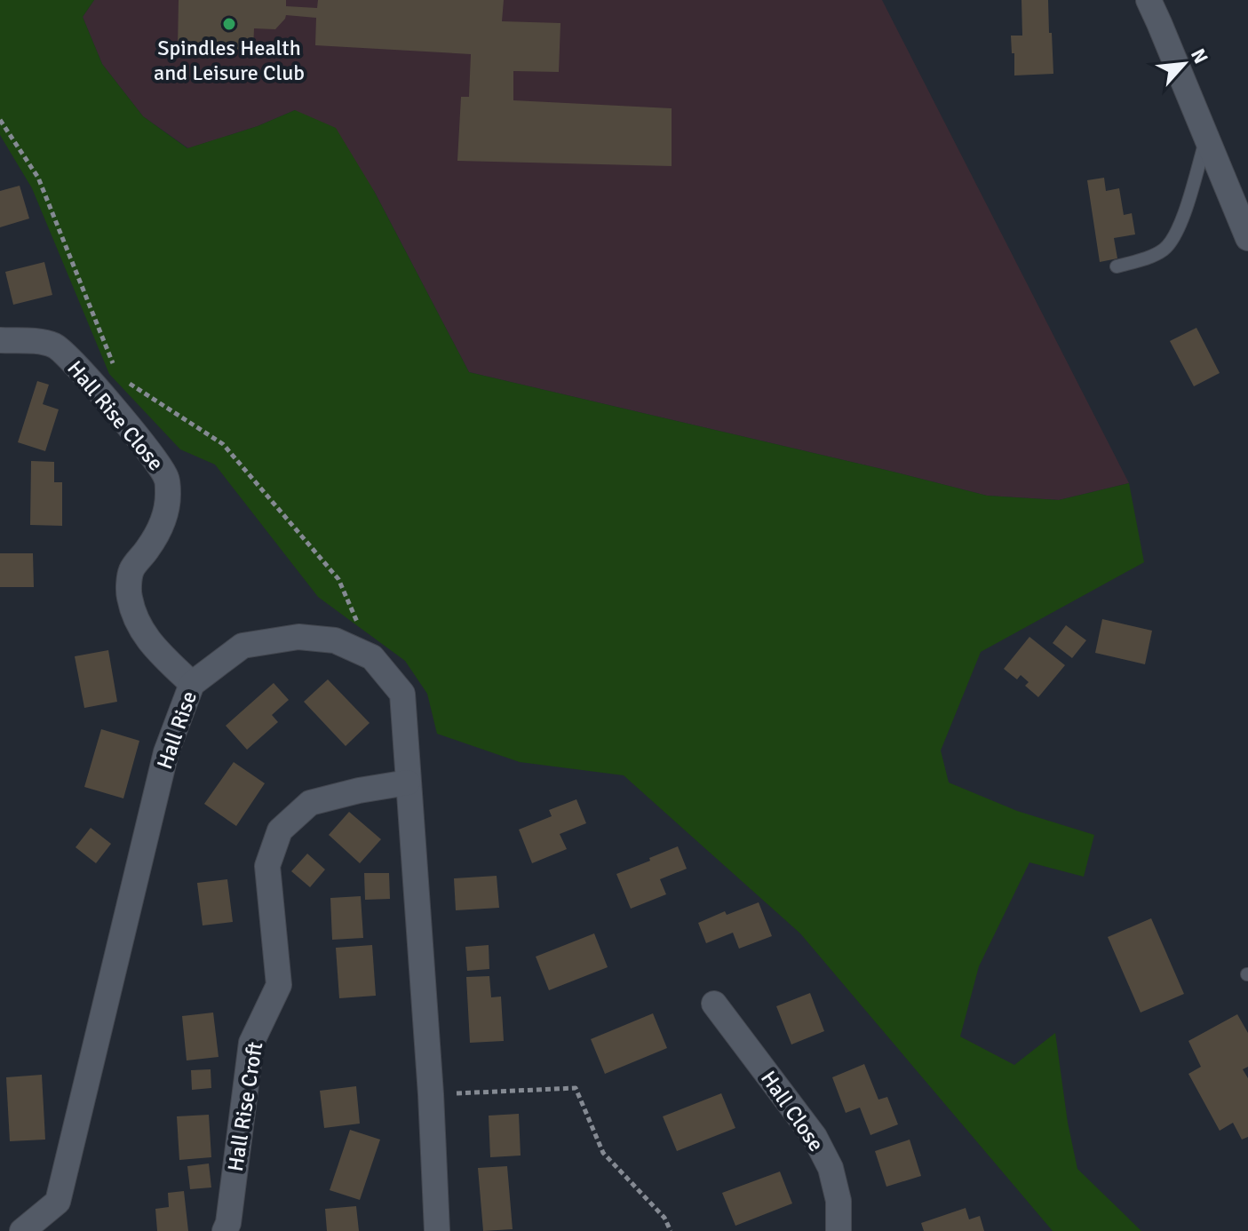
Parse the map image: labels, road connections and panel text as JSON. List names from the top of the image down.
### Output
{
  "streets": {
    "street": [
      "Hall Rise Close",
      "Hall Rise",
      "Hall Rise Croft",
      "Hall Close"
    ]
  },
  "crossings": [
    ["Hall Rise Close", "Hall Rise"],
    ["Hall Rise", "Hall Rise Croft"]
  ],
  "places": ["Spindles Health and Leisure Club"],
  "north": "top right"
}
